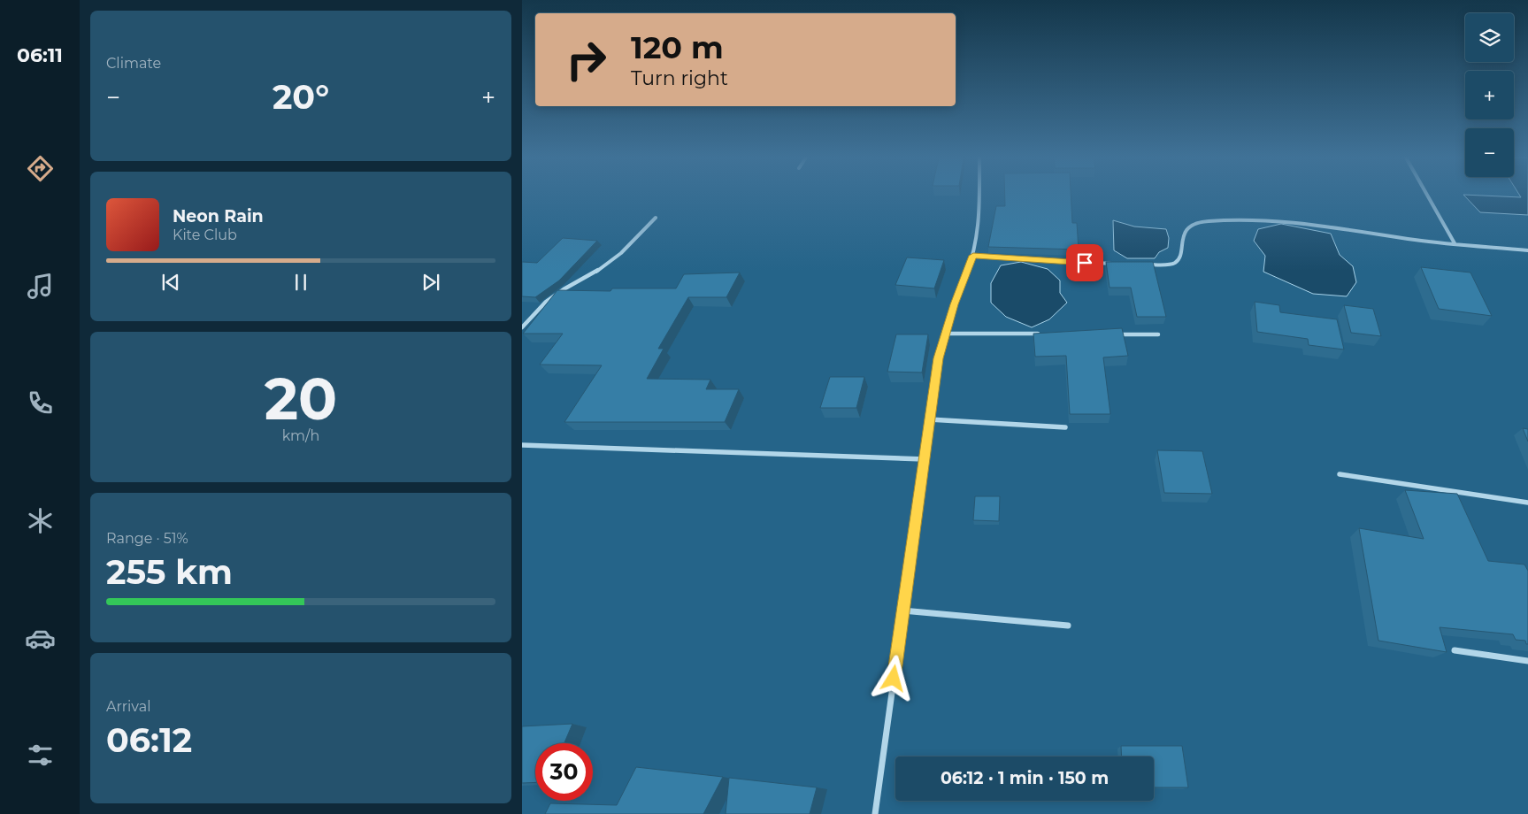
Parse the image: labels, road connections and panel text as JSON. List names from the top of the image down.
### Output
{
  "page": {
    "tabs": "06:11",
    "tile": [
      "Climate",
      ["20", "km/h"],
      ["Range · 51%", "255 km"],
      ["Arrival", "06:12"]
    ],
    "map_buttons": ["+", "−"],
    "turn": ["120 m", "Turn right"],
    "heat": ["−", "20°", "+"],
    "song": ["Neon Rain", "Kite Club"],
    "limit": "30",
    "trip": "06:12 · 1 min · 150 m"
  }
}
